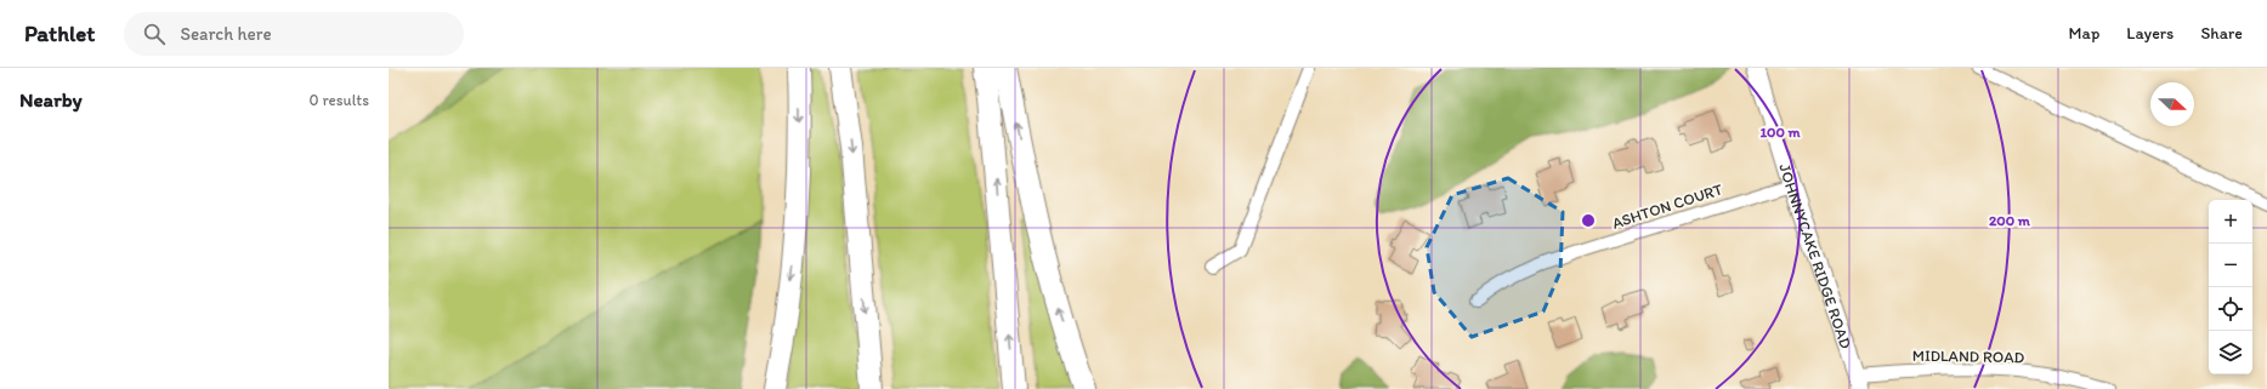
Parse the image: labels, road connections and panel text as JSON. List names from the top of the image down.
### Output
{
  "streets": {
    "main road": ["JOHNNYCAKE RIDGE ROAD"],
    "street": ["ASHTON COURT", "MIDLAND ROAD"]
  },
  "crossings": [
    ["ASHTON COURT", "JOHNNYCAKE RIDGE ROAD"],
    ["JOHNNYCAKE RIDGE ROAD", "MIDLAND ROAD"]
  ],
  "north": "right",
  "page": {
    "header": "Pathlet",
    "search": "Search here",
    "nav": ["Map", "Layers", "Share"],
    "heading": ["Nearby", "0 results"],
    "map_buttons": ["+", "−"]
  },
  "rings": ["100 m", "200 m"]
}
